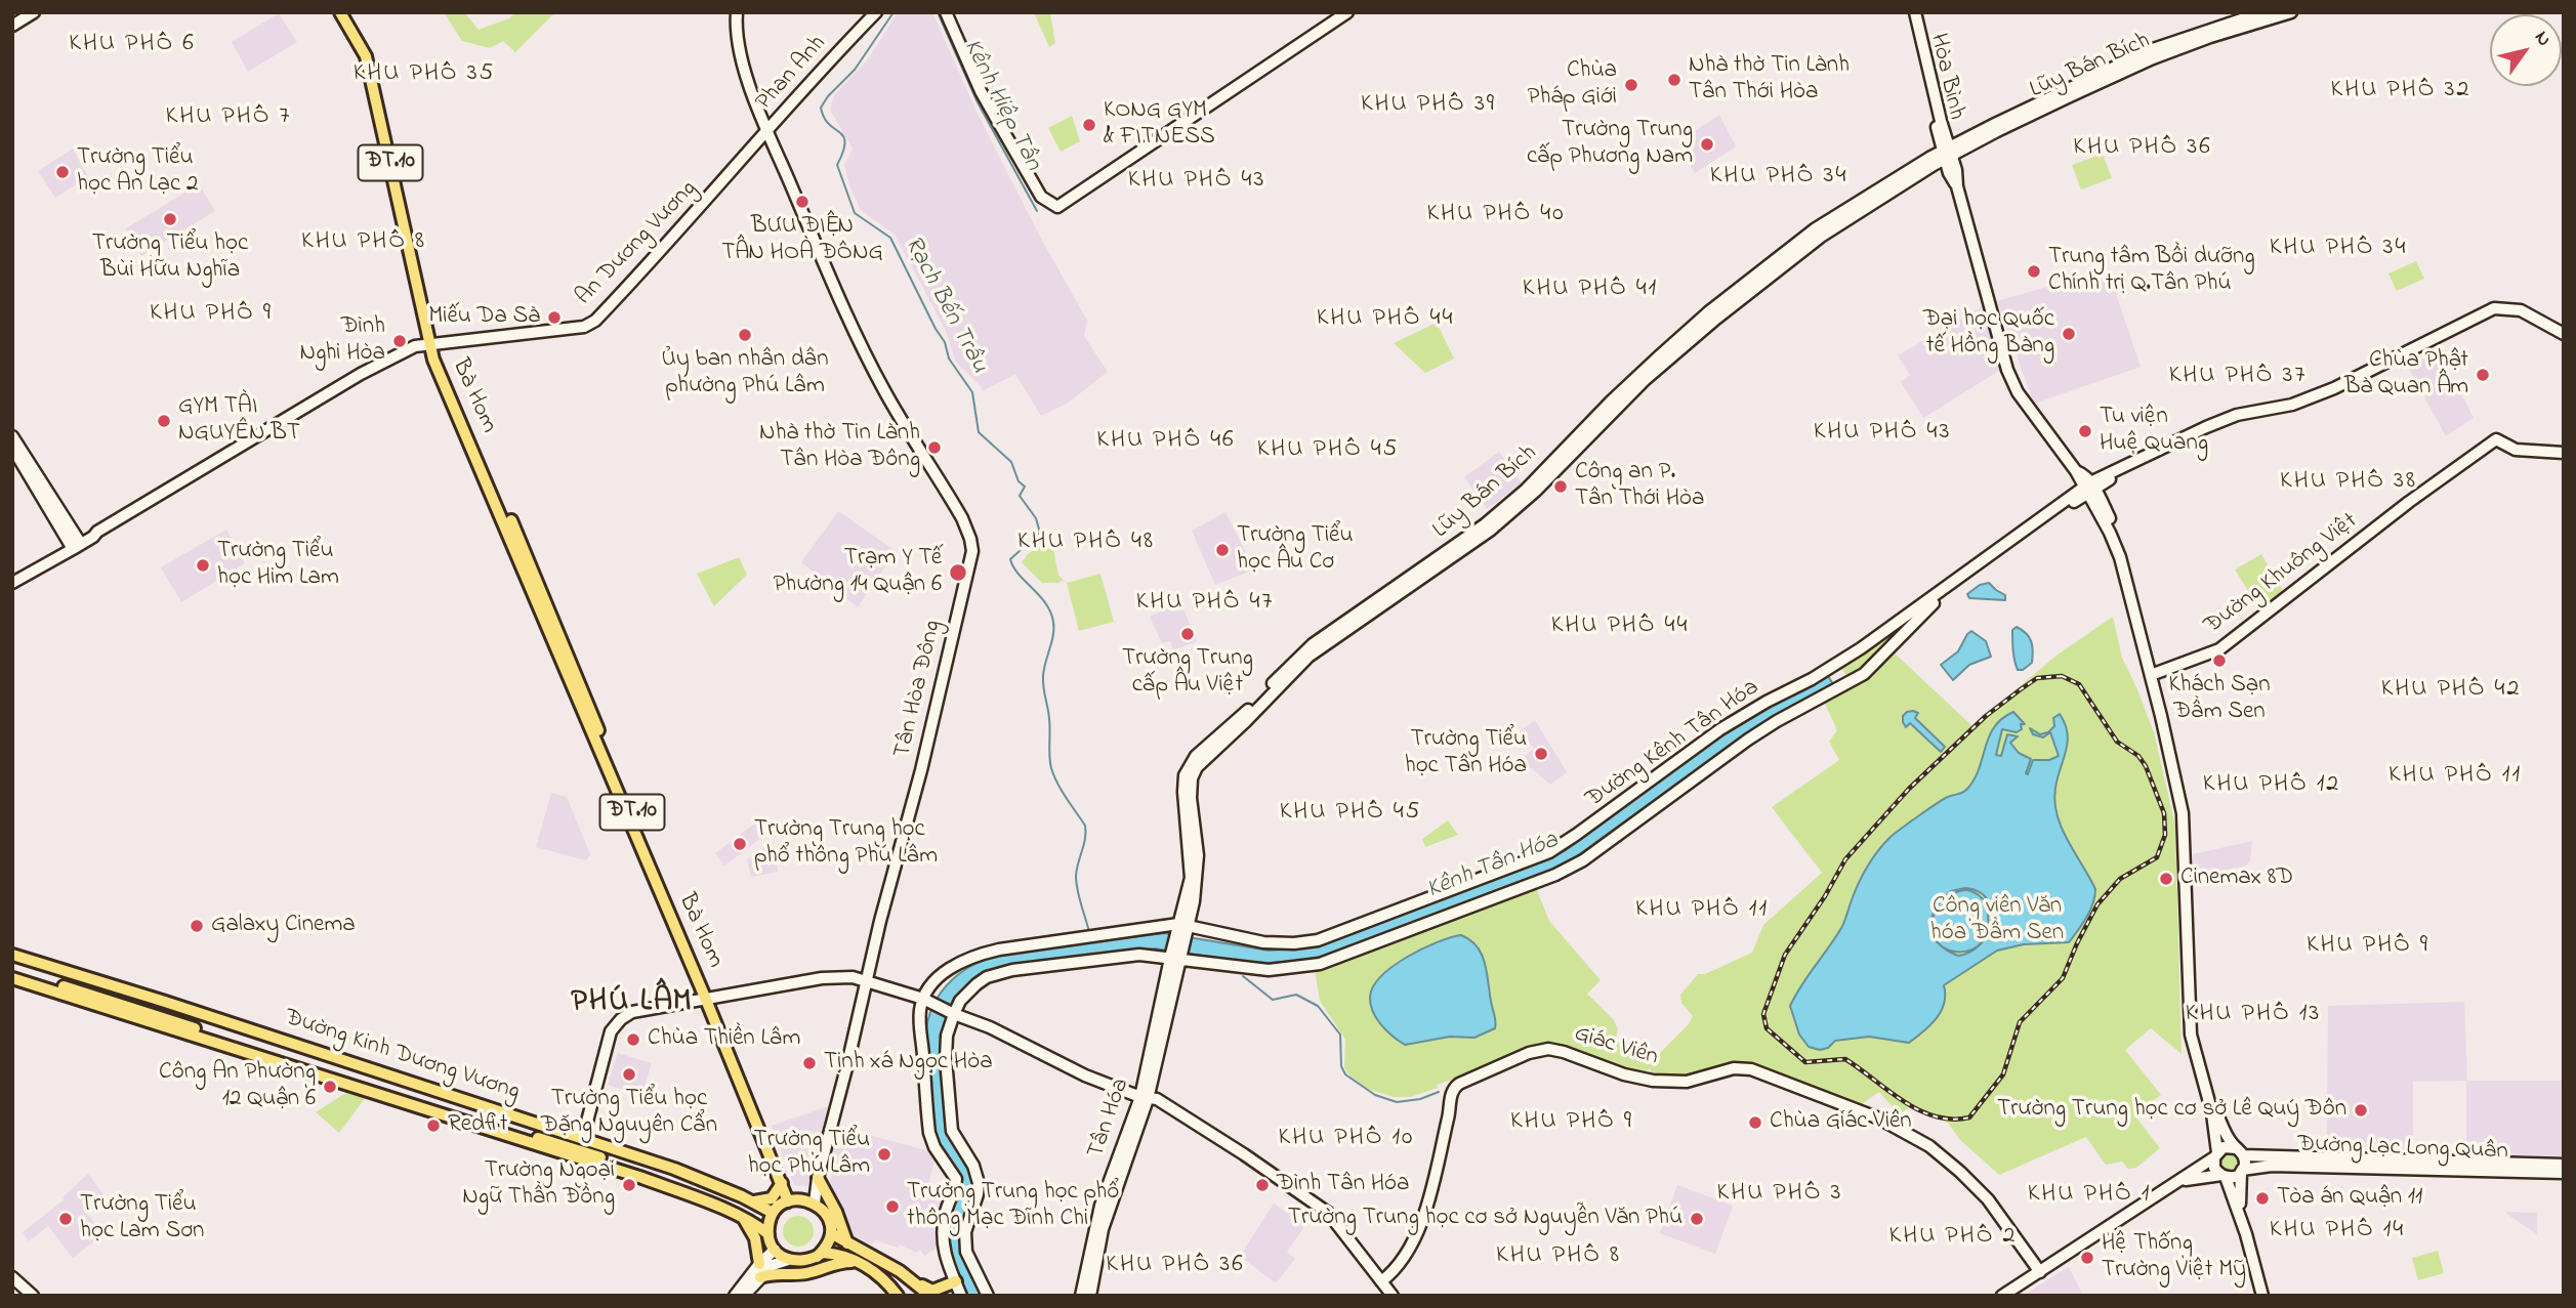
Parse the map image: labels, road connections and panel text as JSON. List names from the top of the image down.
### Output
{
  "streets": {
    "main road": [
      "Lũy Bán Bích",
      "Phan Anh",
      "Hòa Bình",
      "ĐT.10",
      "An Dương Vương",
      "Bà Hom",
      "Đường Khuông Việt",
      "Tân Hòa Đông",
      "Đường Kênh Tân Hóa",
      "Giác Viên",
      "Đường Kinh Dương Vương",
      "Tân Hóa",
      "Đường Lạc Long Quân"
    ]
  },
  "crossings": [
    ["Lũy Bán Bích", "Hòa Bình"],
    ["Lũy Bán Bích", "Đường Kênh Tân Hóa"],
    ["Lũy Bán Bích", "Tân Hóa"],
    ["Phan Anh", "An Dương Vương"],
    ["Phan Anh", "Tân Hòa Đông"],
    ["Hòa Bình", "Đường Khuông Việt"],
    ["Hòa Bình", "Đường Kênh Tân Hóa"],
    ["ĐT.10", "An Dương Vương"],
    ["ĐT.10", "Bà Hom"],
    ["An Dương Vương", "Bà Hom"],
    ["An Dương Vương", "Tân Hòa Đông"],
    ["Bà Hom", "Tân Hòa Đông"],
    ["Bà Hom", "Đường Kinh Dương Vương"],
    ["Tân Hòa Đông", "Đường Kinh Dương Vương"],
    ["Đường Kênh Tân Hóa", "Tân Hóa"]
  ],
  "districts": [
    "KHU PHỐ 6",
    "KHU PHỐ 35",
    "KHU PHỐ 32",
    "KHU PHỐ 39",
    "KHU PHỐ 7",
    "KHU PHỐ 36",
    "KHU PHỐ 34",
    "KHU PHỐ 43",
    "KHU PHỐ 40",
    "KHU PHỐ 8",
    "KHU PHỐ 34",
    "KHU PHỐ 41",
    "KHU PHỐ 9",
    "KHU PHỐ 44",
    "KHU PHỐ 37",
    "KHU PHỐ 43",
    "KHU PHỐ 46",
    "KHU PHỐ 45",
    "KHU PHỐ 38",
    "KHU PHỐ 48",
    "KHU PHỐ 47",
    "KHU PHỐ 44",
    "KHU PHỐ 42",
    "KHU PHỐ 11",
    "KHU PHỐ 12",
    "KHU PHỐ 45",
    "KHU PHỐ 11",
    "KHU PHỐ 9",
    "PHÚ LÂM",
    "KHU PHỐ 13",
    "KHU PHỐ 9",
    "KHU PHỐ 10",
    "KHU PHỐ 3",
    "KHU PHỐ 1",
    "KHU PHỐ 14",
    "KHU PHỐ 2",
    "KHU PHỐ 8",
    "KHU PHỐ 36"
  ],
  "water": ["Kênh Hiệp Tân", "Rạch Bến Trâu", "Kênh Tân Hóa"],
  "parks": ["Công viên Văn hóa Đầm Sen"],
  "places": [
    "Nhà thờ Tin Lành Tân Thới Hòa",
    "Chùa Pháp Giới",
    "KONG GYM & FITNESS",
    "Trường Trung cấp Phương Nam",
    "Trường Tiểu học An Lạc 2",
    "BƯU ĐIỆN TÂN HOÀ ĐÔNG",
    "Trường Tiểu học Bùi Hữu Nghĩa",
    "Trung tâm Bồi dưỡng Chính trị Q.Tân Phú",
    "Miếu Da Sà",
    "Đại học Quốc tế Hồng Bàng",
    "Ủy ban nhân dân phường Phú Lâm",
    "Đình Nghi Hòa",
    "Chùa Phật Bà Quan Âm",
    "GYM TÀI NGUYÊN BT",
    "Tu viện Huệ Quang",
    "Nhà thờ Tin Lành Tân Hòa Đông",
    "Công an P. Tân Thới Hòa",
    "Trường Tiểu học Âu Cơ",
    "Trường Tiểu học Him Lam",
    "Trạm Y Tế Phường 14 Quận 6",
    "Trường Trung cấp Âu Việt",
    "Khách Sạn Đầm Sen",
    "Trường Tiểu học Tân Hóa",
    "Trường Trung học phổ thông Phú Lâm",
    "Cinemax 8D",
    "Galaxy Cinema",
    "Chùa Thiền Lâm",
    "Tịnh xá Ngọc Hòa",
    "Trường Tiểu học Đặng Nguyên Cẩn",
    "Công An Phường 12 Quận 6",
    "Trường Trung học cơ sở Lê Quý Đôn",
    "Chùa Giác Viên",
    "Redfit",
    "Trường Tiểu học Phú Lâm",
    "Trường Ngoại Ngữ Thần Đồng",
    "Đình Tân Hóa",
    "Tòa án Quận 11",
    "Trường Trung học phổ thông Mạc Đĩnh Chi",
    "Trường Tiểu học Lam Sơn",
    "Trường Trung học cơ sở Nguyễn Văn Phú",
    "Hệ Thống Trường Việt Mỹ"
  ],
  "north": "top right"
}
